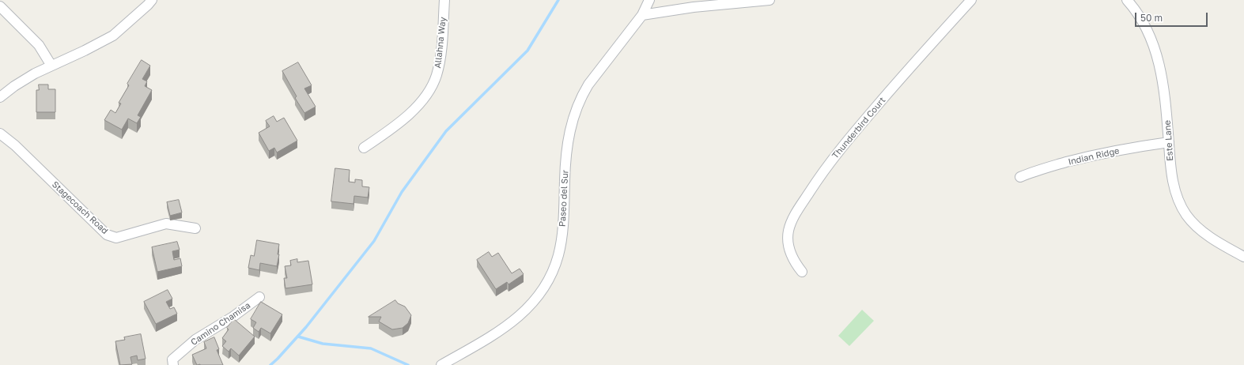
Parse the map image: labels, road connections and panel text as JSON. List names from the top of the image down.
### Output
{
  "streets": {
    "street": [
      "Allahna Way",
      "Thunderbird Court",
      "Este Lane",
      "Indian Ridge",
      "Paseo del Sur",
      "Stagecoach Road",
      "Camino Chamisa"
    ]
  },
  "crossings": [
    ["Este Lane", "Indian Ridge"]
  ],
  "scale_bar": "50 m"
}
